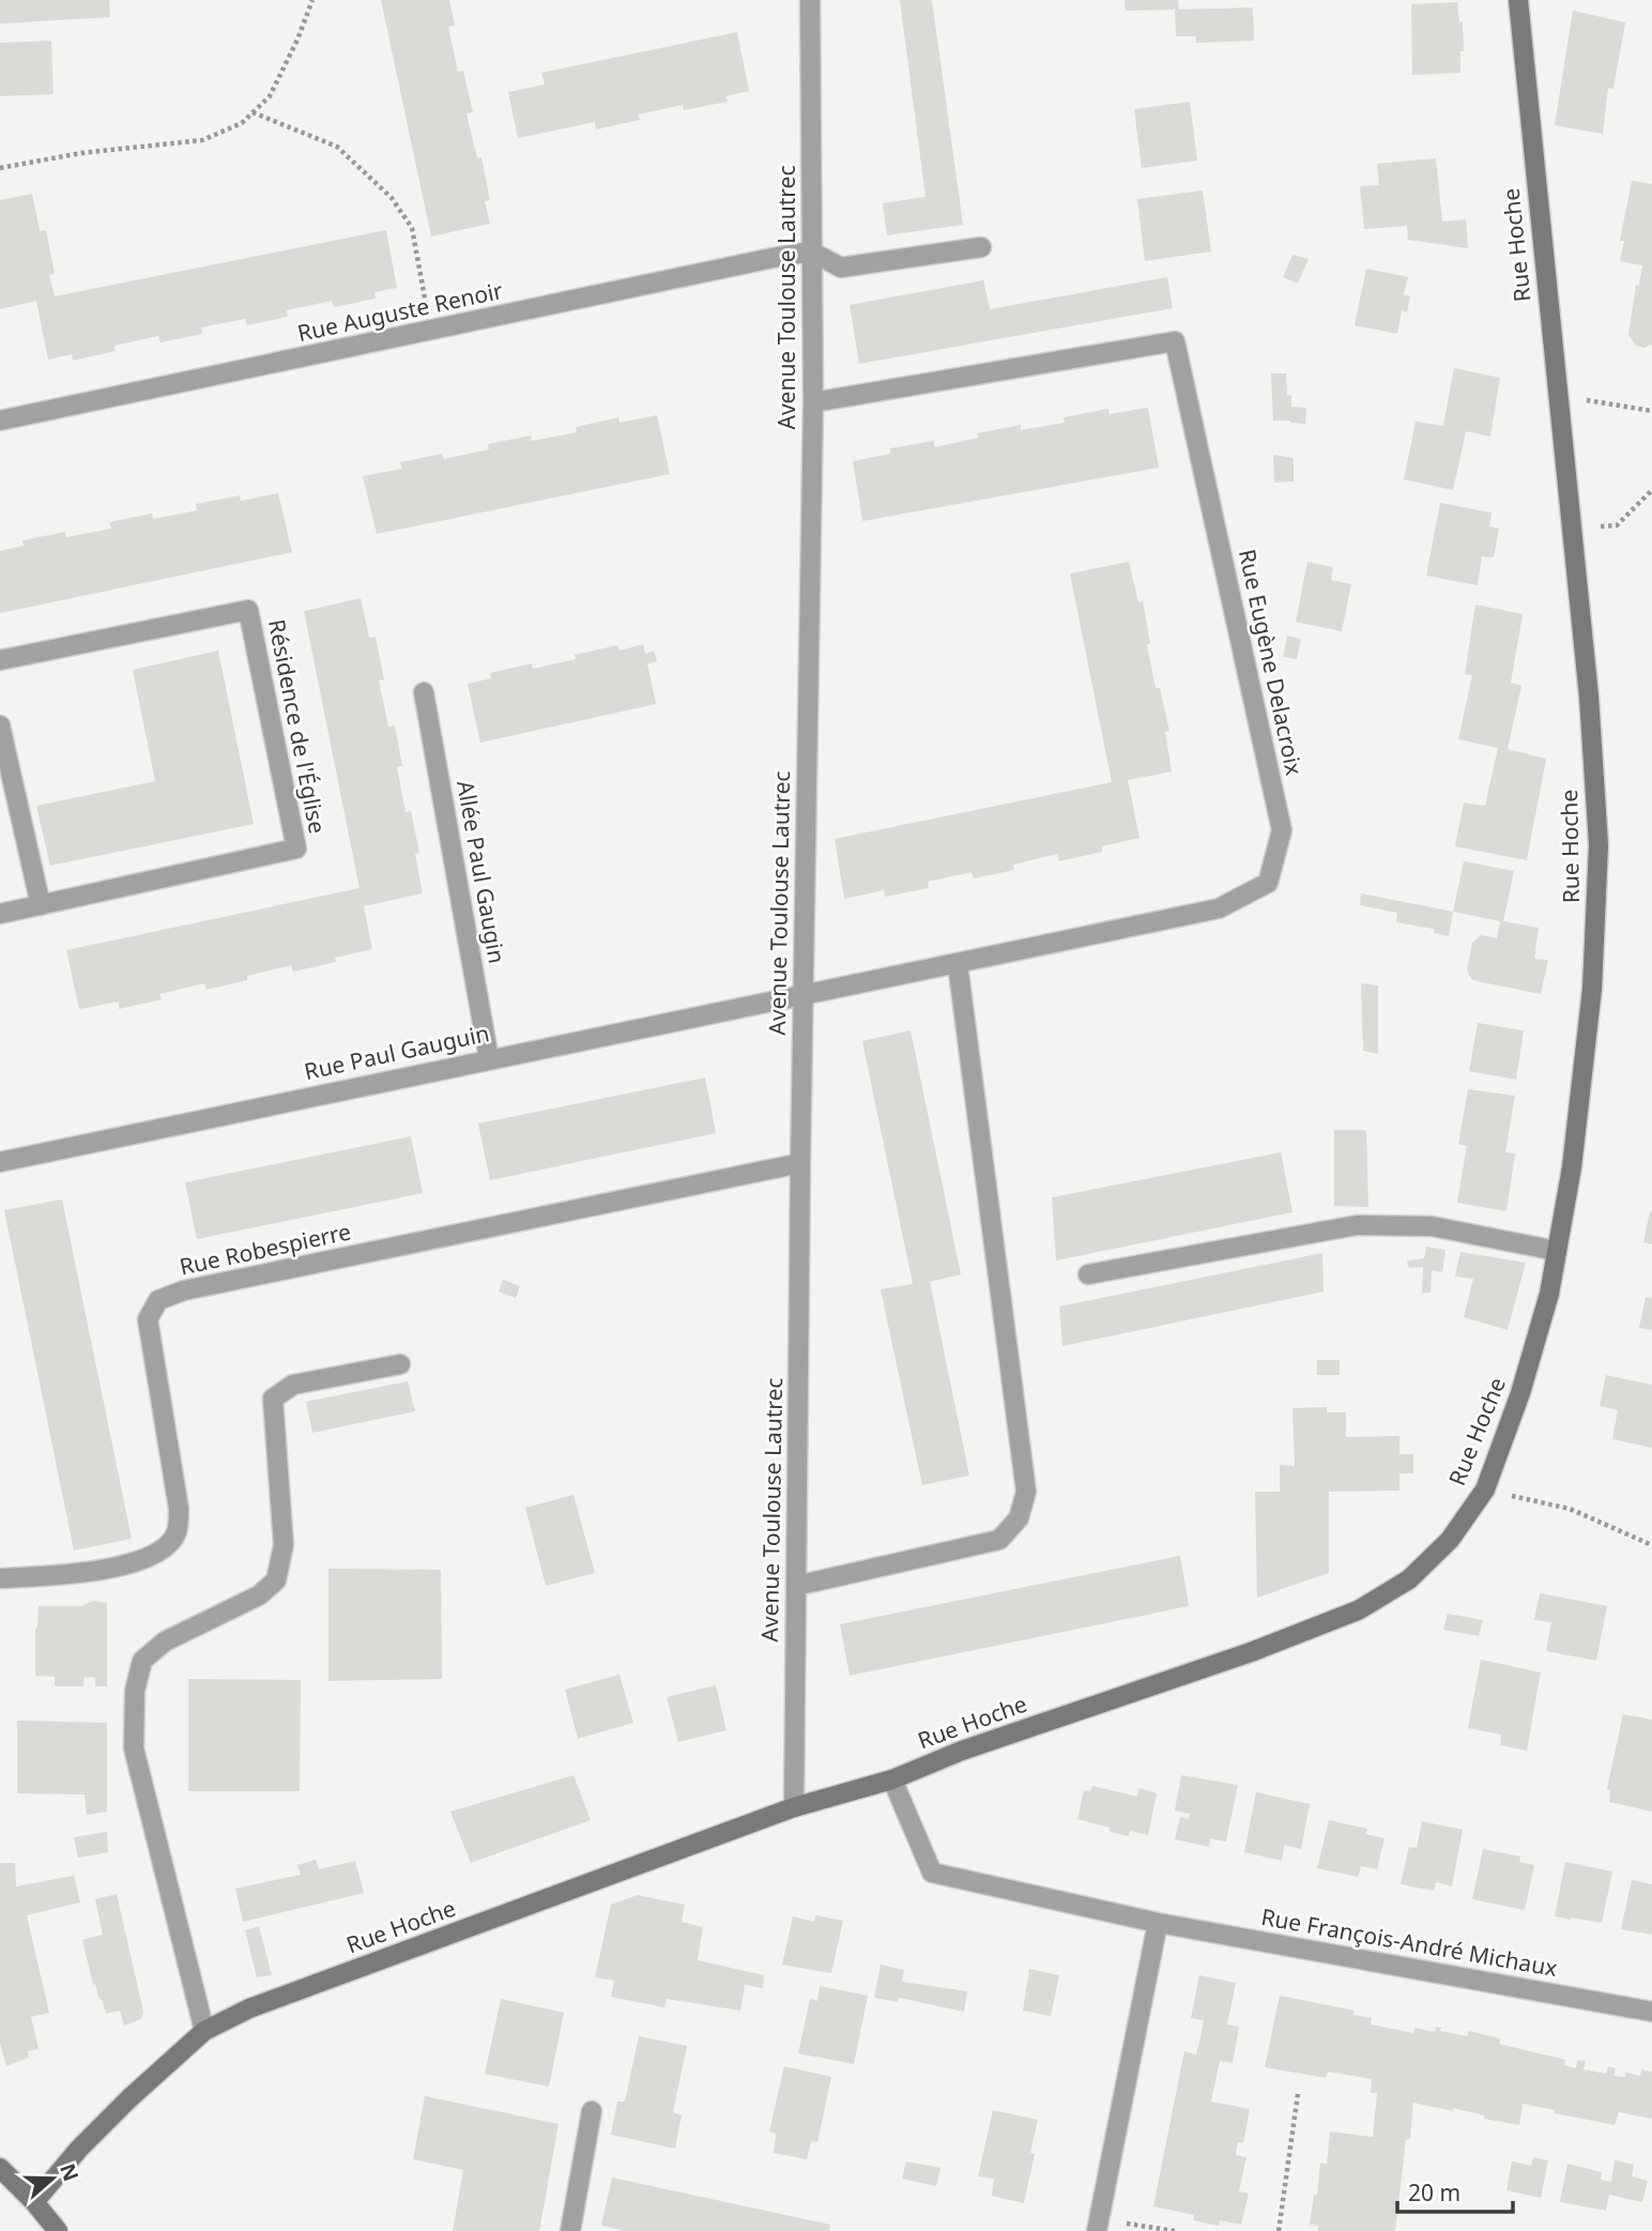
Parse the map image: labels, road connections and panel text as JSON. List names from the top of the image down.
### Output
{
  "streets": {
    "street": [
      "Rue Hoche",
      "Avenue Toulouse Lautrec",
      "Rue Auguste Renoir",
      "Rue Eugène Delacroix",
      "Résidence de l'Église",
      "Allée Paul Gaugin",
      "Rue Paul Gauguin",
      "Rue Robespierre",
      "Rue François-André Michaux"
    ]
  },
  "crossings": [
    ["Rue Hoche", "Avenue Toulouse Lautrec"],
    ["Rue Hoche", "Rue François-André Michaux"],
    ["Avenue Toulouse Lautrec", "Rue Auguste Renoir"],
    ["Avenue Toulouse Lautrec", "Rue Eugène Delacroix"],
    ["Avenue Toulouse Lautrec", "Rue Paul Gauguin"],
    ["Avenue Toulouse Lautrec", "Rue Robespierre"],
    ["Rue Eugène Delacroix", "Rue Paul Gauguin"],
    ["Allée Paul Gaugin", "Rue Paul Gauguin"]
  ],
  "scale_bar": "20 m",
  "north": "right"
}
